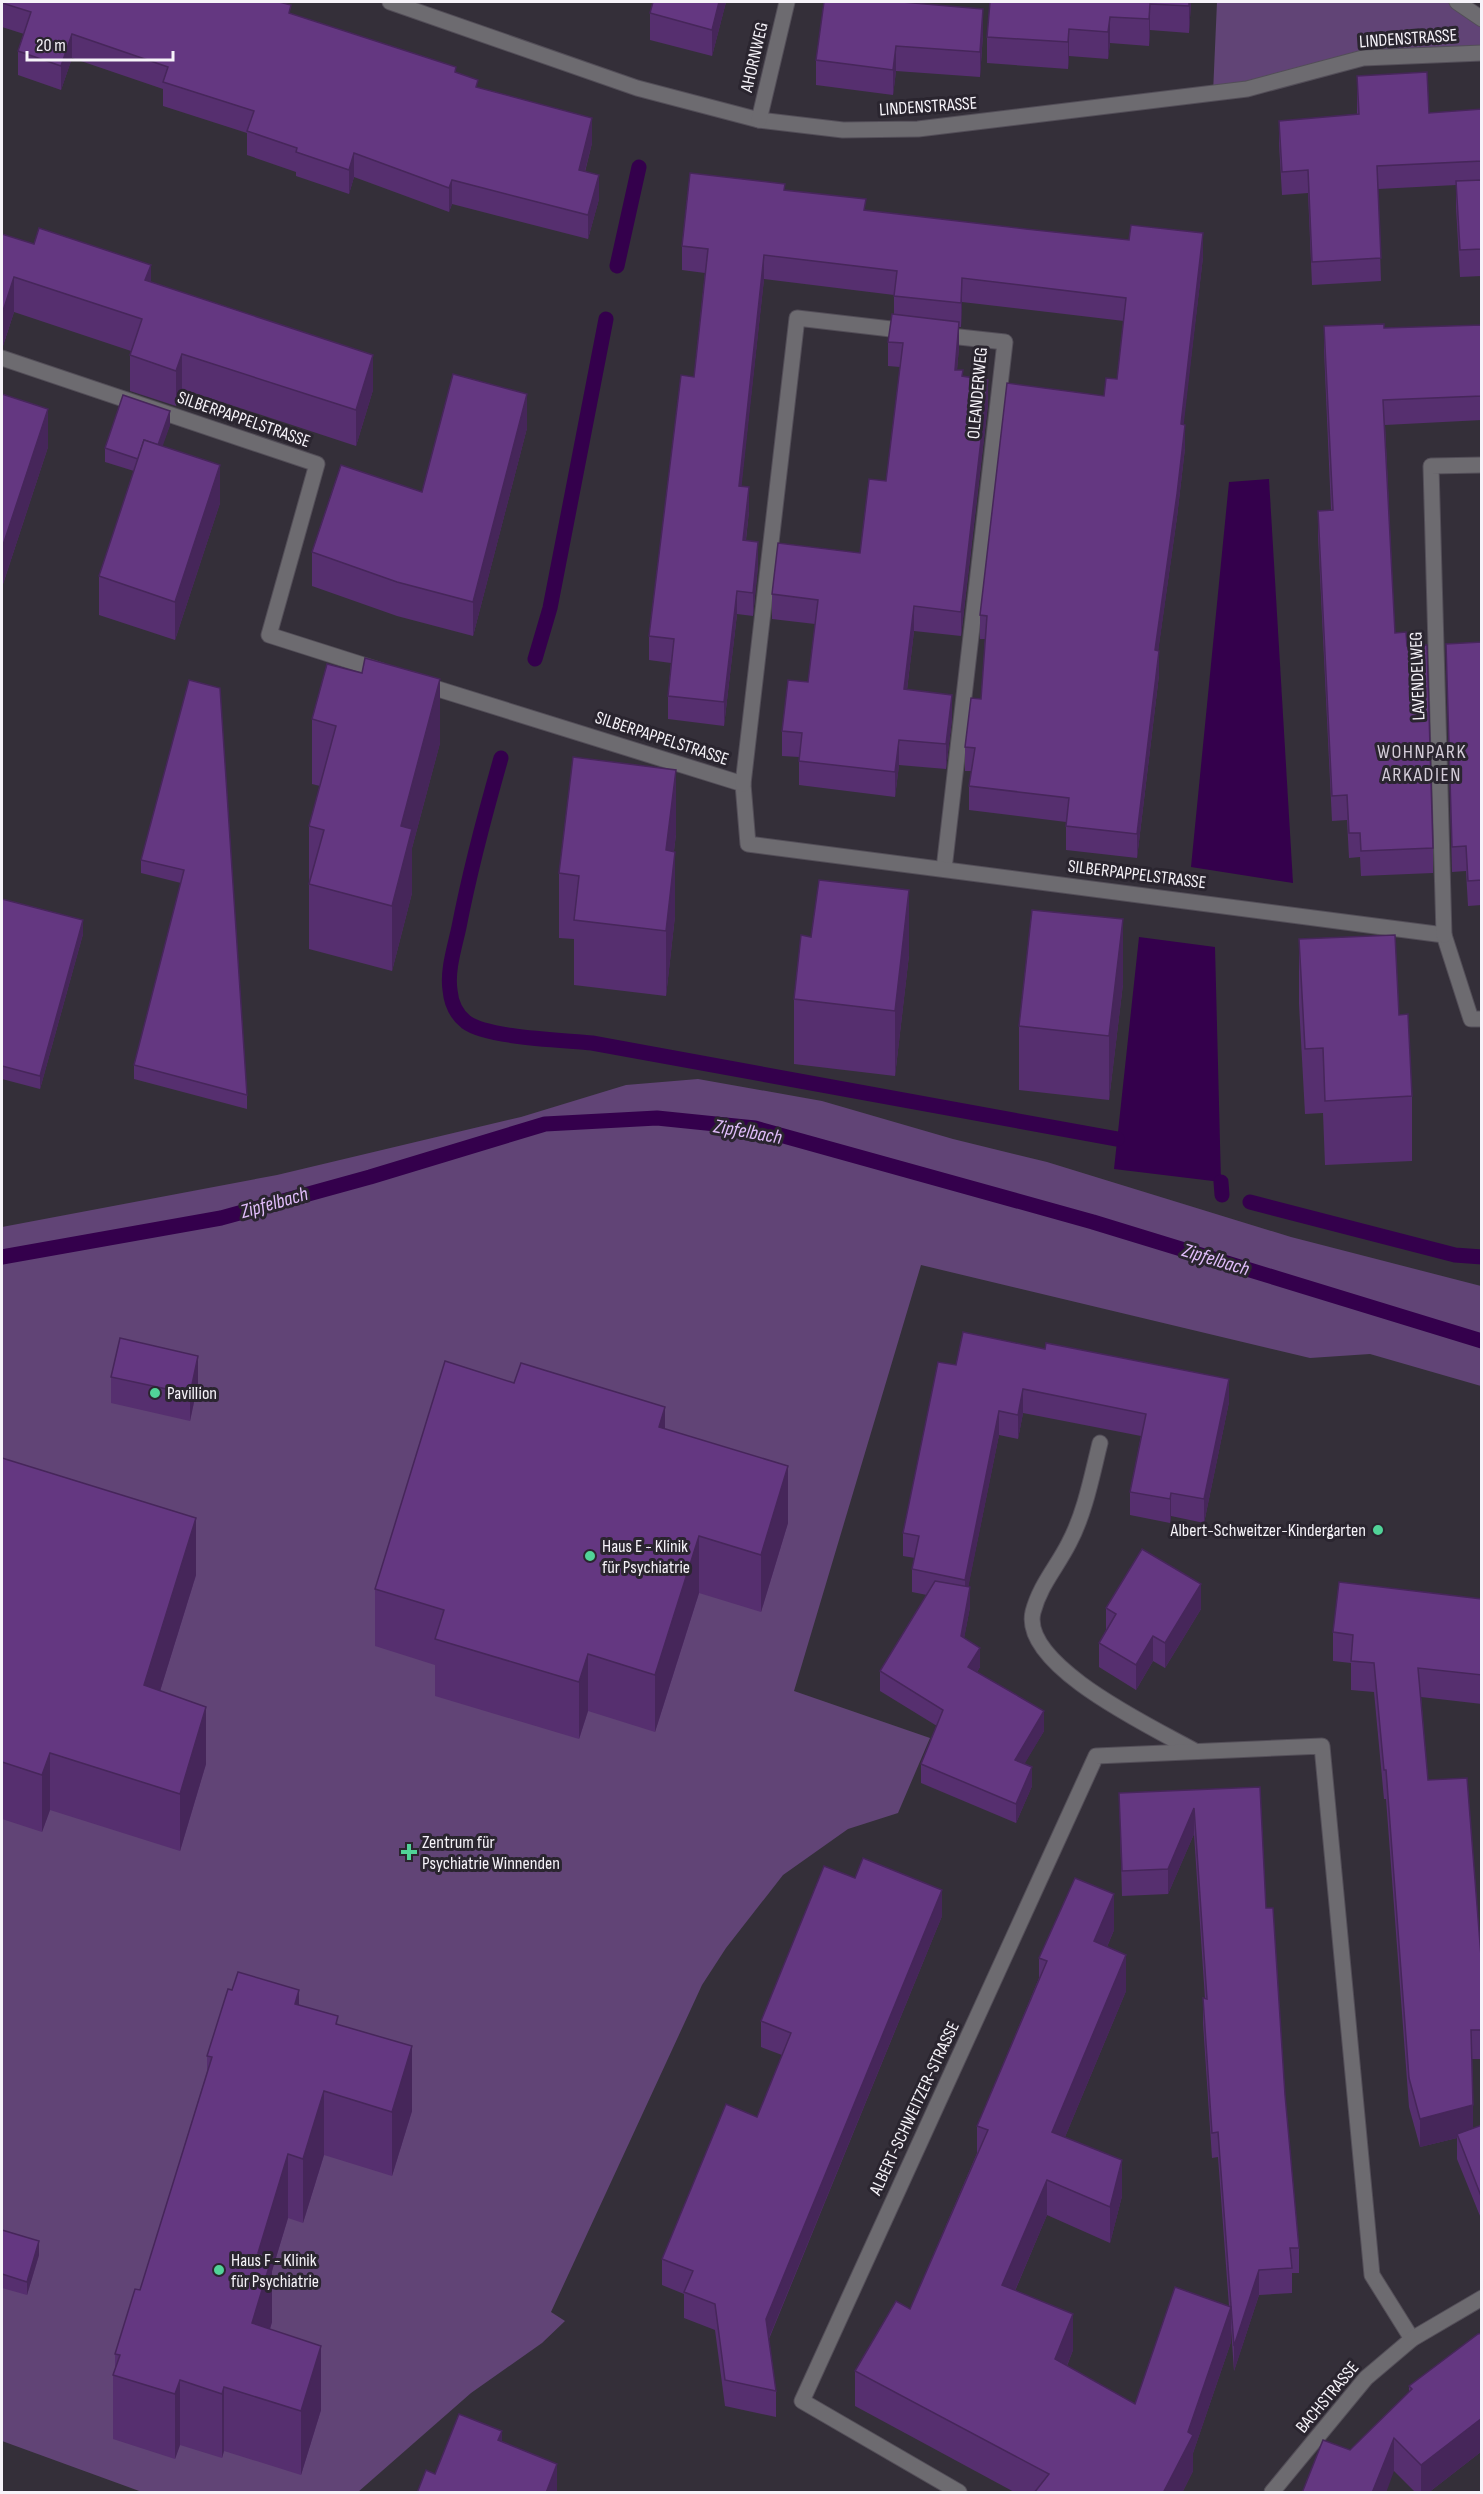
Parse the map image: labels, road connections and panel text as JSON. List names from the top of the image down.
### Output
{
  "streets": {
    "street": [
      "LINDENSTRASSE",
      "AHORNWEG",
      "OLEANDERWEG",
      "SILBERPAPPELSTRASSE",
      "LAVENDELWEG",
      "ALBERT-SCHWEITZER-STRASSE",
      "BACHSTRASSE"
    ]
  },
  "crossings": [
    ["LINDENSTRASSE", "AHORNWEG"],
    ["OLEANDERWEG", "SILBERPAPPELSTRASSE"],
    ["SILBERPAPPELSTRASSE", "LAVENDELWEG"],
    ["ALBERT-SCHWEITZER-STRASSE", "BACHSTRASSE"]
  ],
  "districts": ["WOHNPARK ARKADIEN"],
  "water": ["Zipfelbach"],
  "places": {
    "other": [
      "Pavillion",
      "Albert-Schweitzer-Kindergarten",
      "Haus E - Klinik für Psychiatrie",
      "Haus F - Klinik für Psychiatrie"
    ],
    "health": ["Zentrum für Psychiatrie Winnenden"]
  },
  "scale_bar": "20 m"
}
